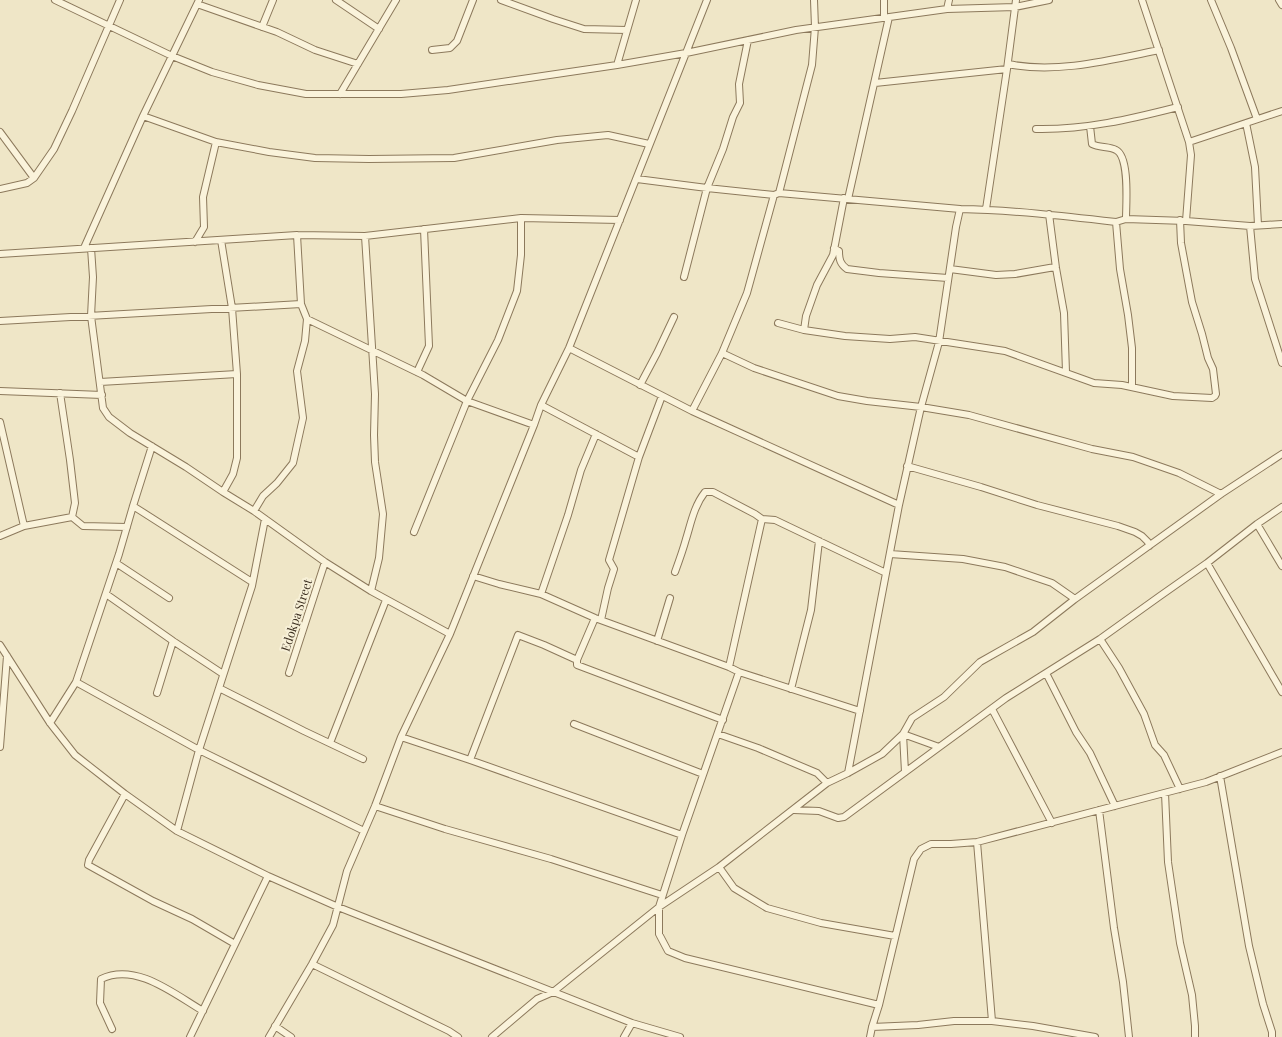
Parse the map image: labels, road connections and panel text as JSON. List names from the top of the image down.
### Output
{
  "streets": {
    "street": ["Edokpa Street"]
  }
}
